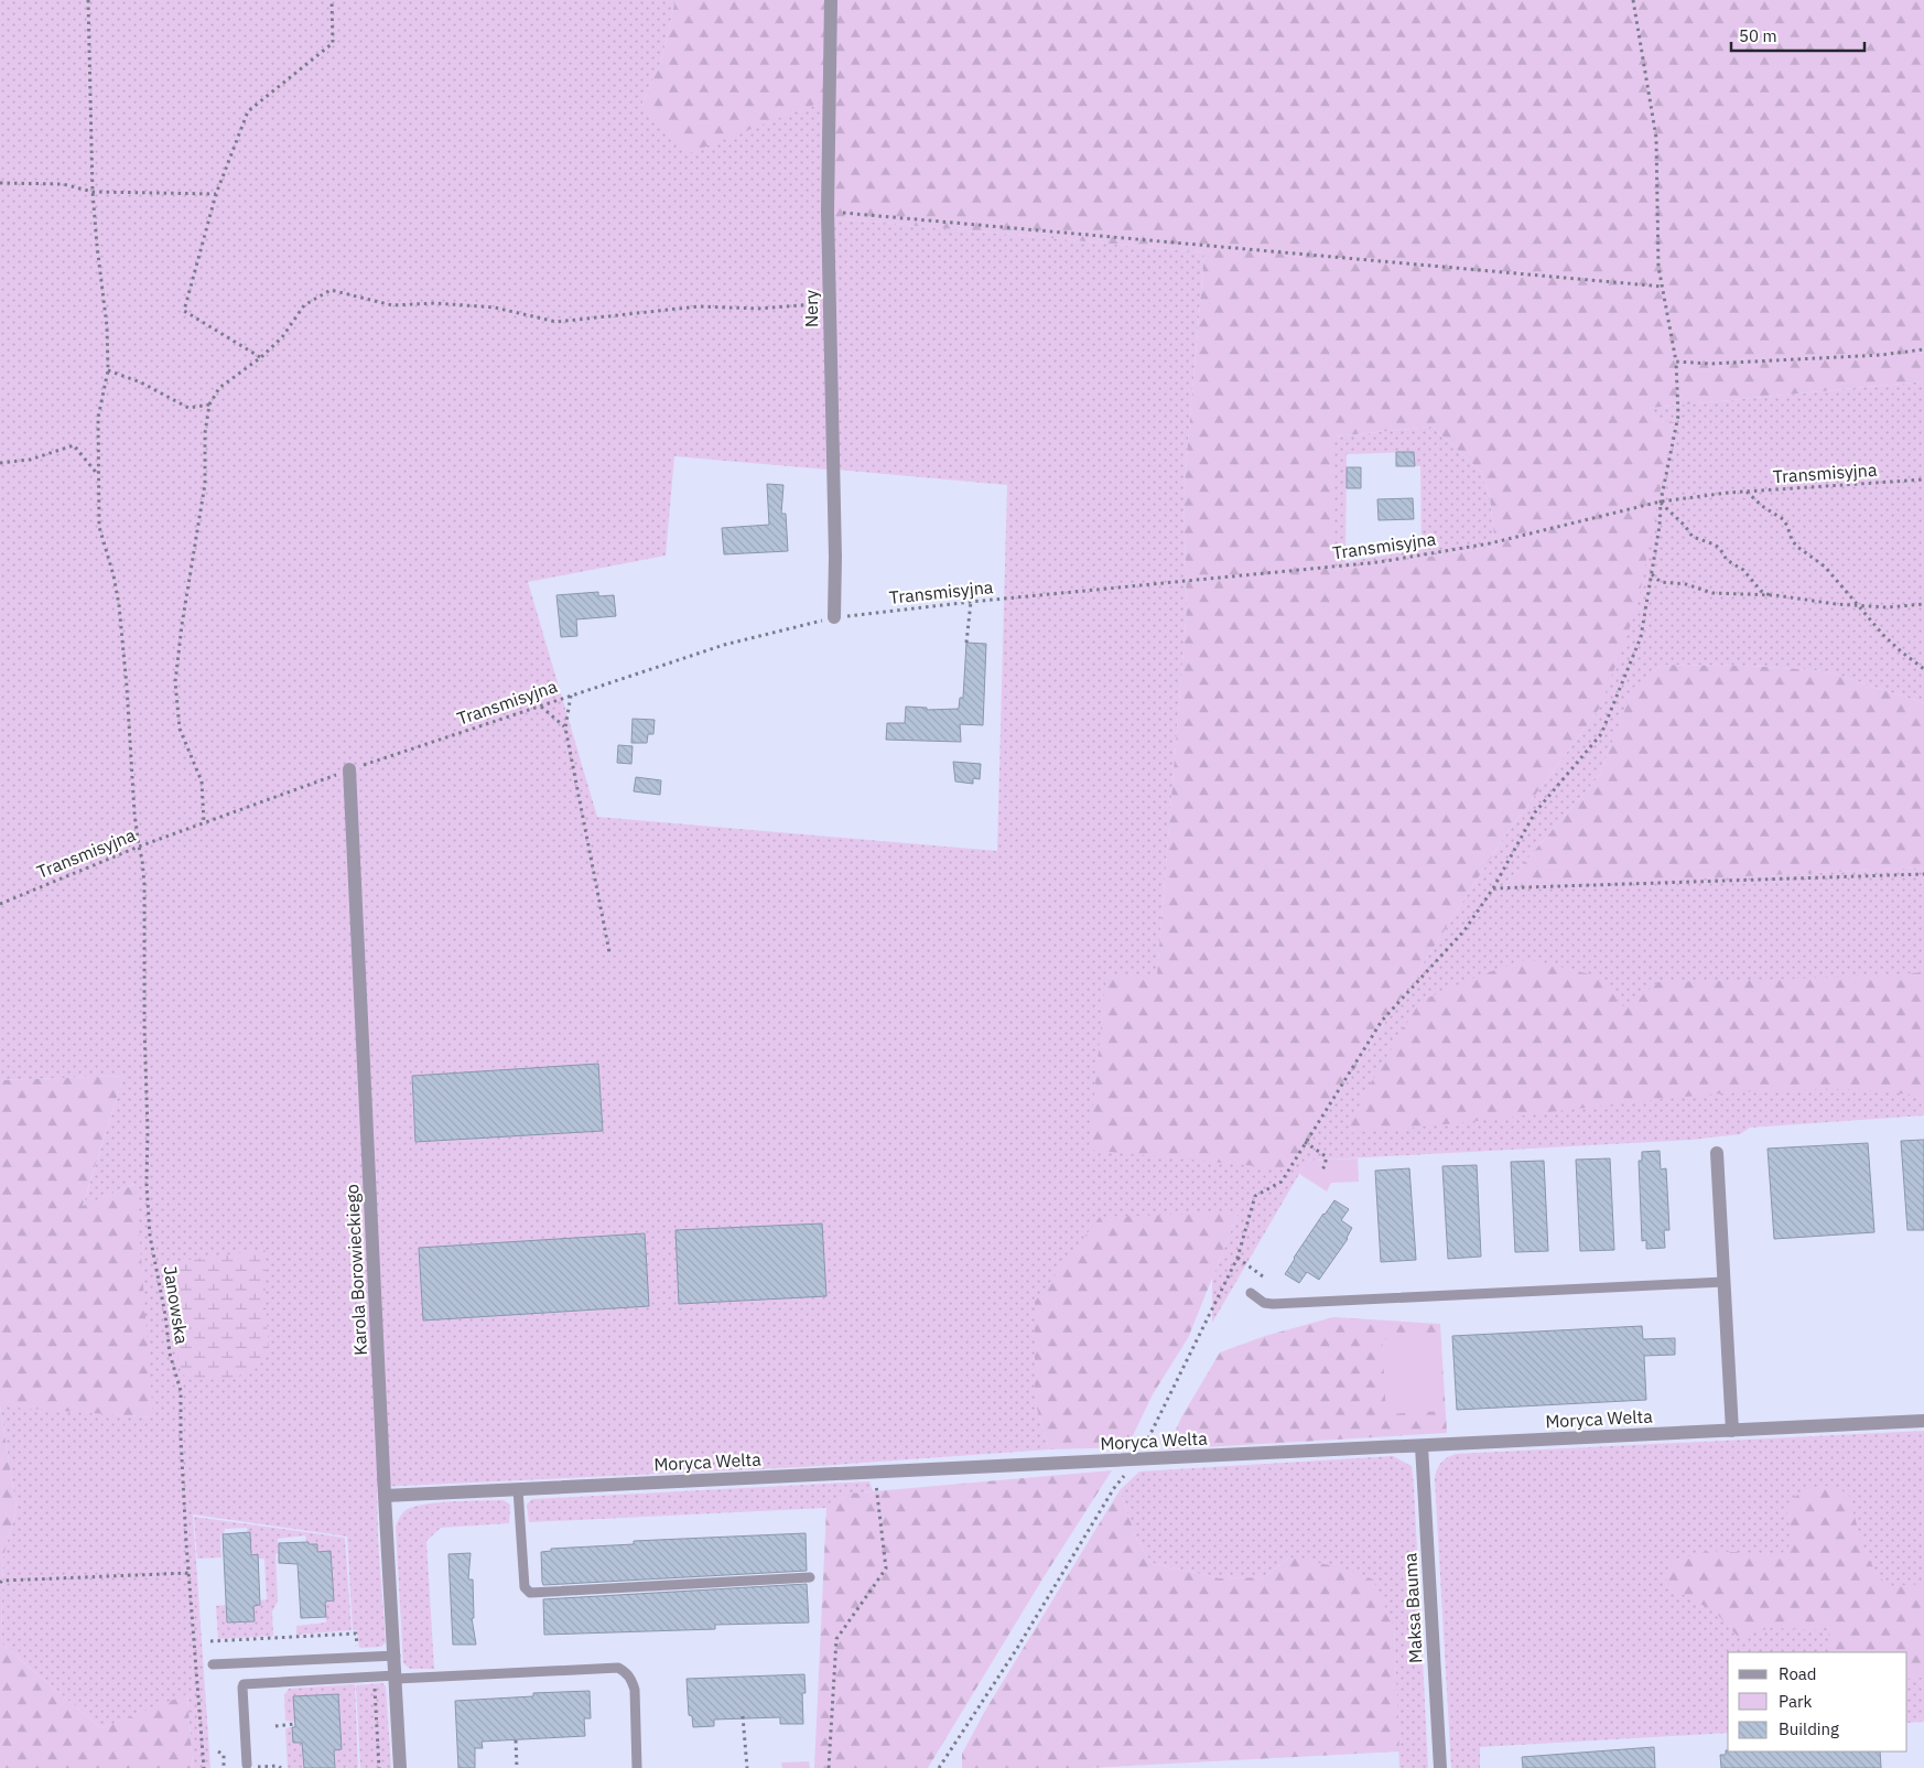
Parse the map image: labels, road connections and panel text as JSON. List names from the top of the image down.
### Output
{
  "streets": {
    "street": [
      "Nery",
      "Karola Borowieckiego",
      "Moryca Welta",
      "Maksa Bauma"
    ],
    "path": ["Transmisyjna", "Janowska"]
  },
  "crossings": [
    ["Nery", "Transmisyjna"],
    ["Transmisyjna", "Karola Borowieckiego"],
    ["Transmisyjna", "Janowska"],
    ["Karola Borowieckiego", "Moryca Welta"],
    ["Moryca Welta", "Maksa Bauma"]
  ],
  "legend": ["Road", "Park", "Building"],
  "scale_bar": "50 m"
}
